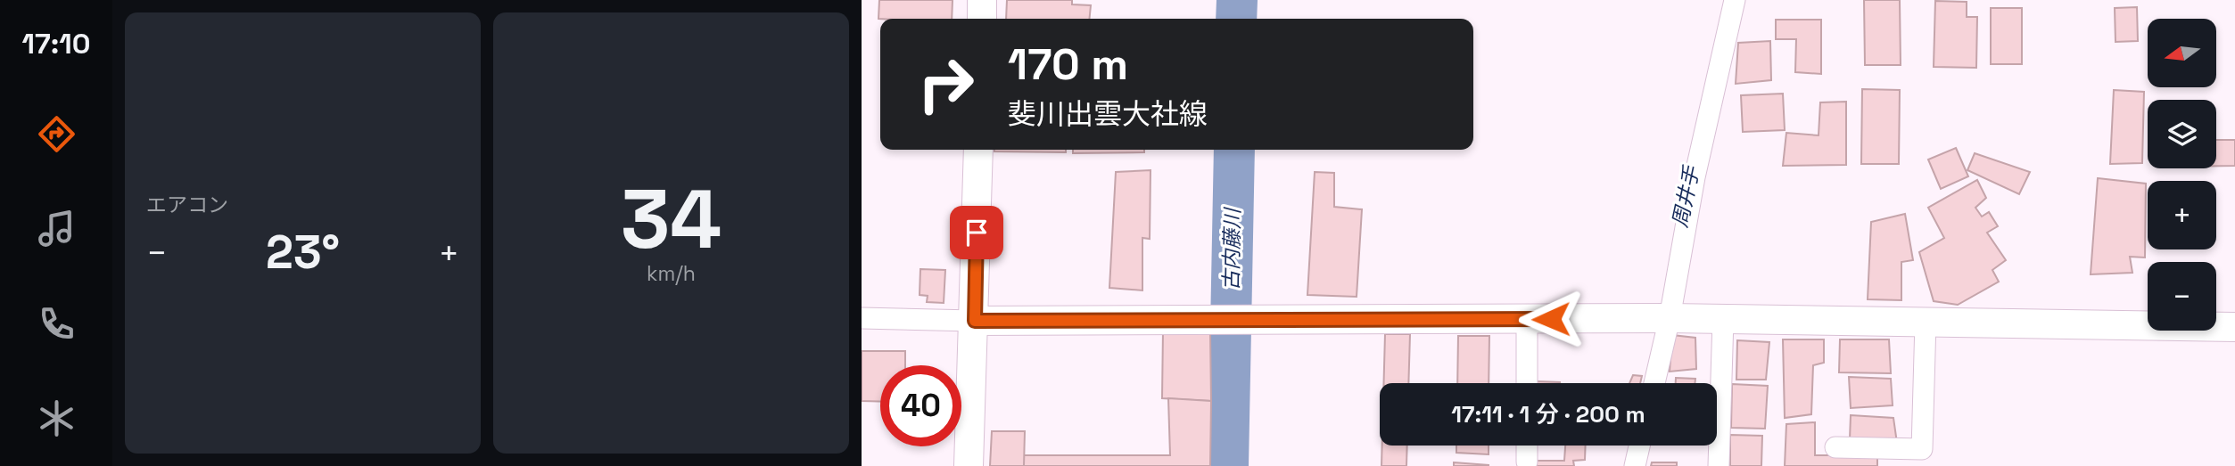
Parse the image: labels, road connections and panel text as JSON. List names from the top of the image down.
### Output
{
  "water": ["周井手", "古内藤川"],
  "north": "left",
  "page": {
    "tabs": "17:10",
    "tile": [
      "エアコン",
      ["34", "km/h"]
    ],
    "map_buttons": ["+", "−"],
    "turn": ["170 m", "斐川出雲大社線"],
    "heat": ["−", "23°", "+"],
    "limit": "40",
    "trip": "17:11 · 1 分 · 200 m"
  }
}
